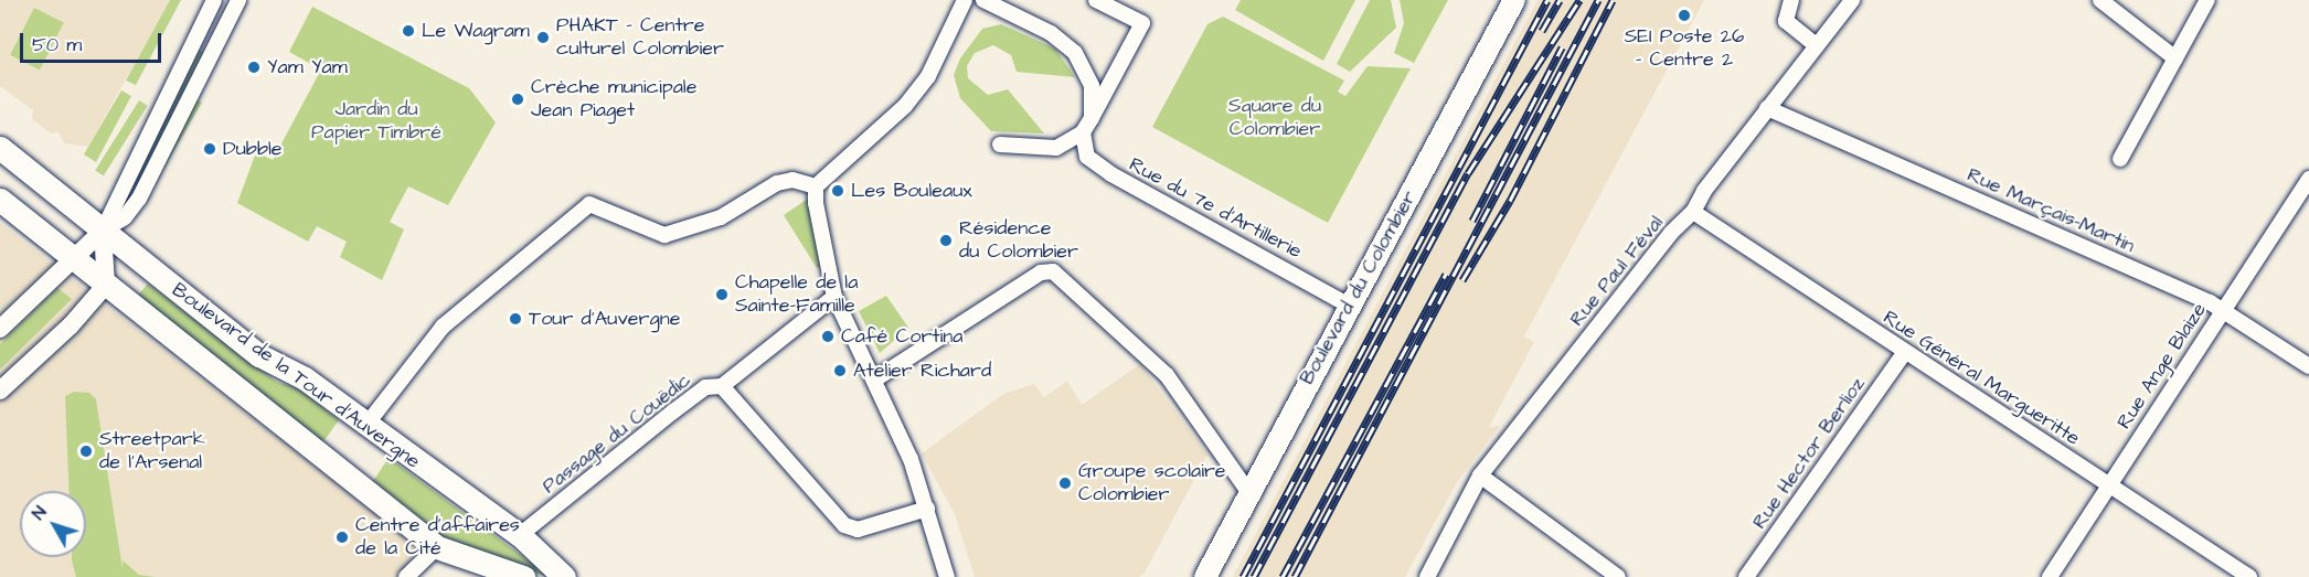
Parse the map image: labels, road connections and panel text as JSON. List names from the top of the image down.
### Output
{
  "streets": {
    "main road": ["Boulevard du Colombier", "Boulevard de la Tour d'Auvergne"],
    "street": [
      "Rue du 7e d'Artillerie",
      "Rue Marçais-Martin",
      "Rue Paul Féval",
      "Rue Ange Blaize",
      "Rue Général Margueritte",
      "Passage du Couëdic",
      "Rue Hector Berlioz"
    ]
  },
  "crossings": [
    ["Rue du 7e d'Artillerie", "Boulevard du Colombier"],
    ["Rue Marçais-Martin", "Rue Paul Féval"],
    ["Rue Marçais-Martin", "Rue Ange Blaize"],
    ["Rue Paul Féval", "Rue Général Margueritte"],
    ["Rue Ange Blaize", "Rue Général Margueritte"],
    ["Boulevard de la Tour d'Auvergne", "Passage du Couëdic"],
    ["Rue Général Margueritte", "Rue Hector Berlioz"]
  ],
  "parks": ["Square du Colombier", "Jardin du Papier Timbré"],
  "places": [
    "SEI Poste 26 - Centre 2",
    "Le Wagram",
    "PHAKT – Centre culturel Colombier",
    "Yam Yam",
    "Crèche municipale Jean Piaget",
    "Dubble",
    "Les Bouleaux",
    "Résidence du Colombier",
    "Chapelle de la Sainte-Famille",
    "Tour d'Auvergne",
    "Café Cortina",
    "Atelier Richard",
    "Streetpark de l'Arsenal",
    "Groupe scolaire Colombier",
    "Centre d'affaires de la Cité"
  ],
  "scale_bar": "50 m",
  "north": "top left"
}
